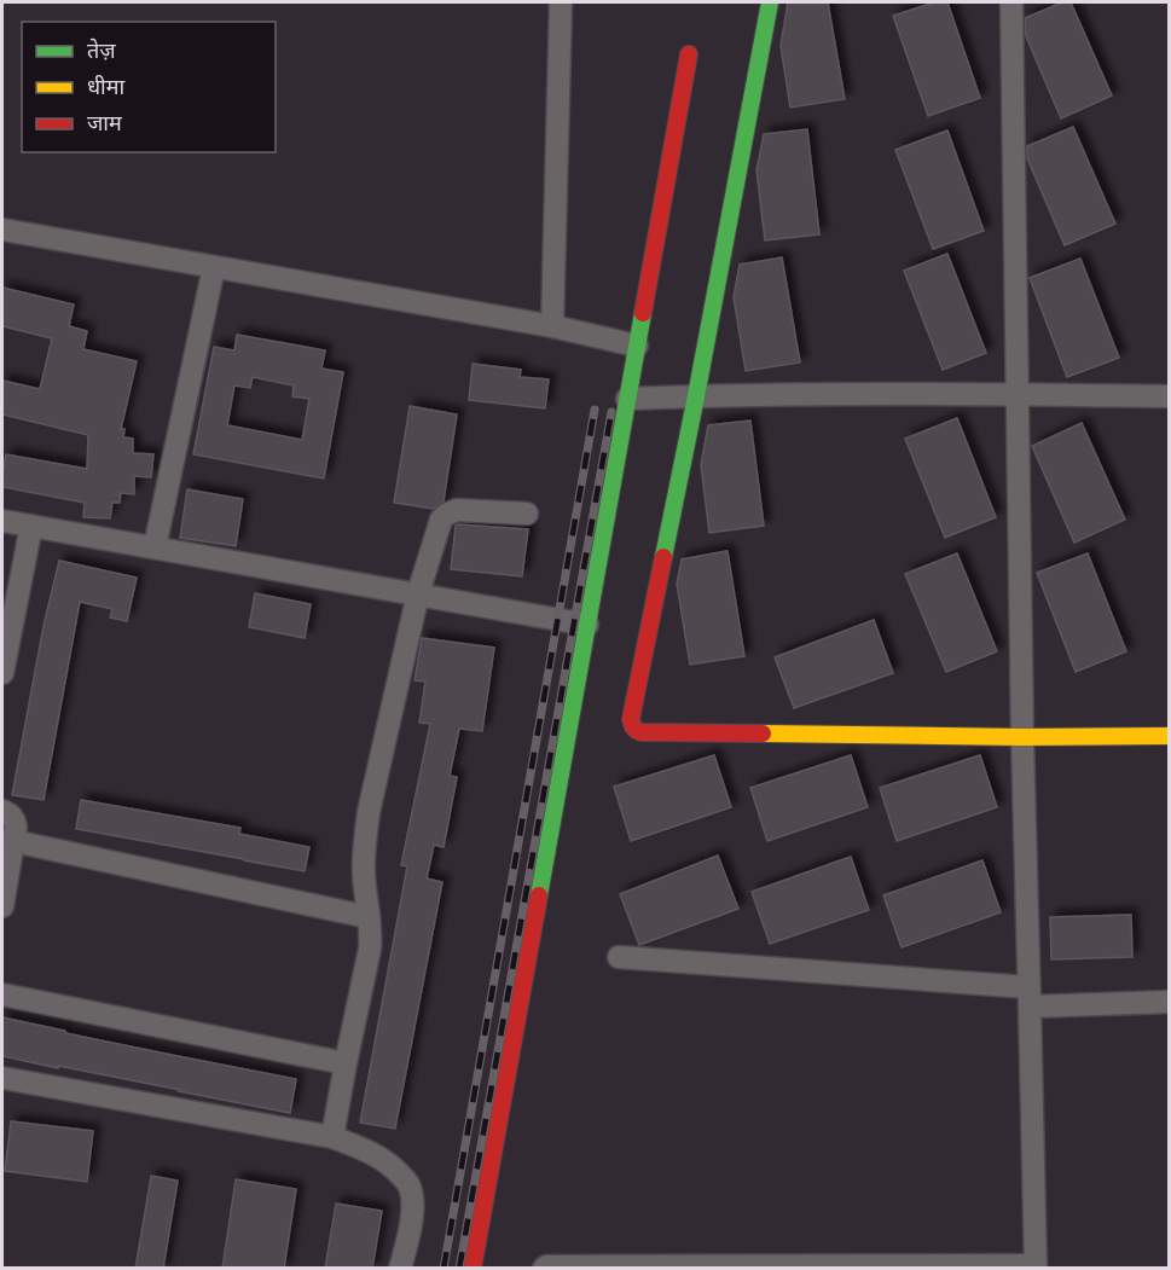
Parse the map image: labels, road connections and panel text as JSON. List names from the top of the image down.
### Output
{
  "legend": ["तेज़", "धीमा", "जाम"]
}
